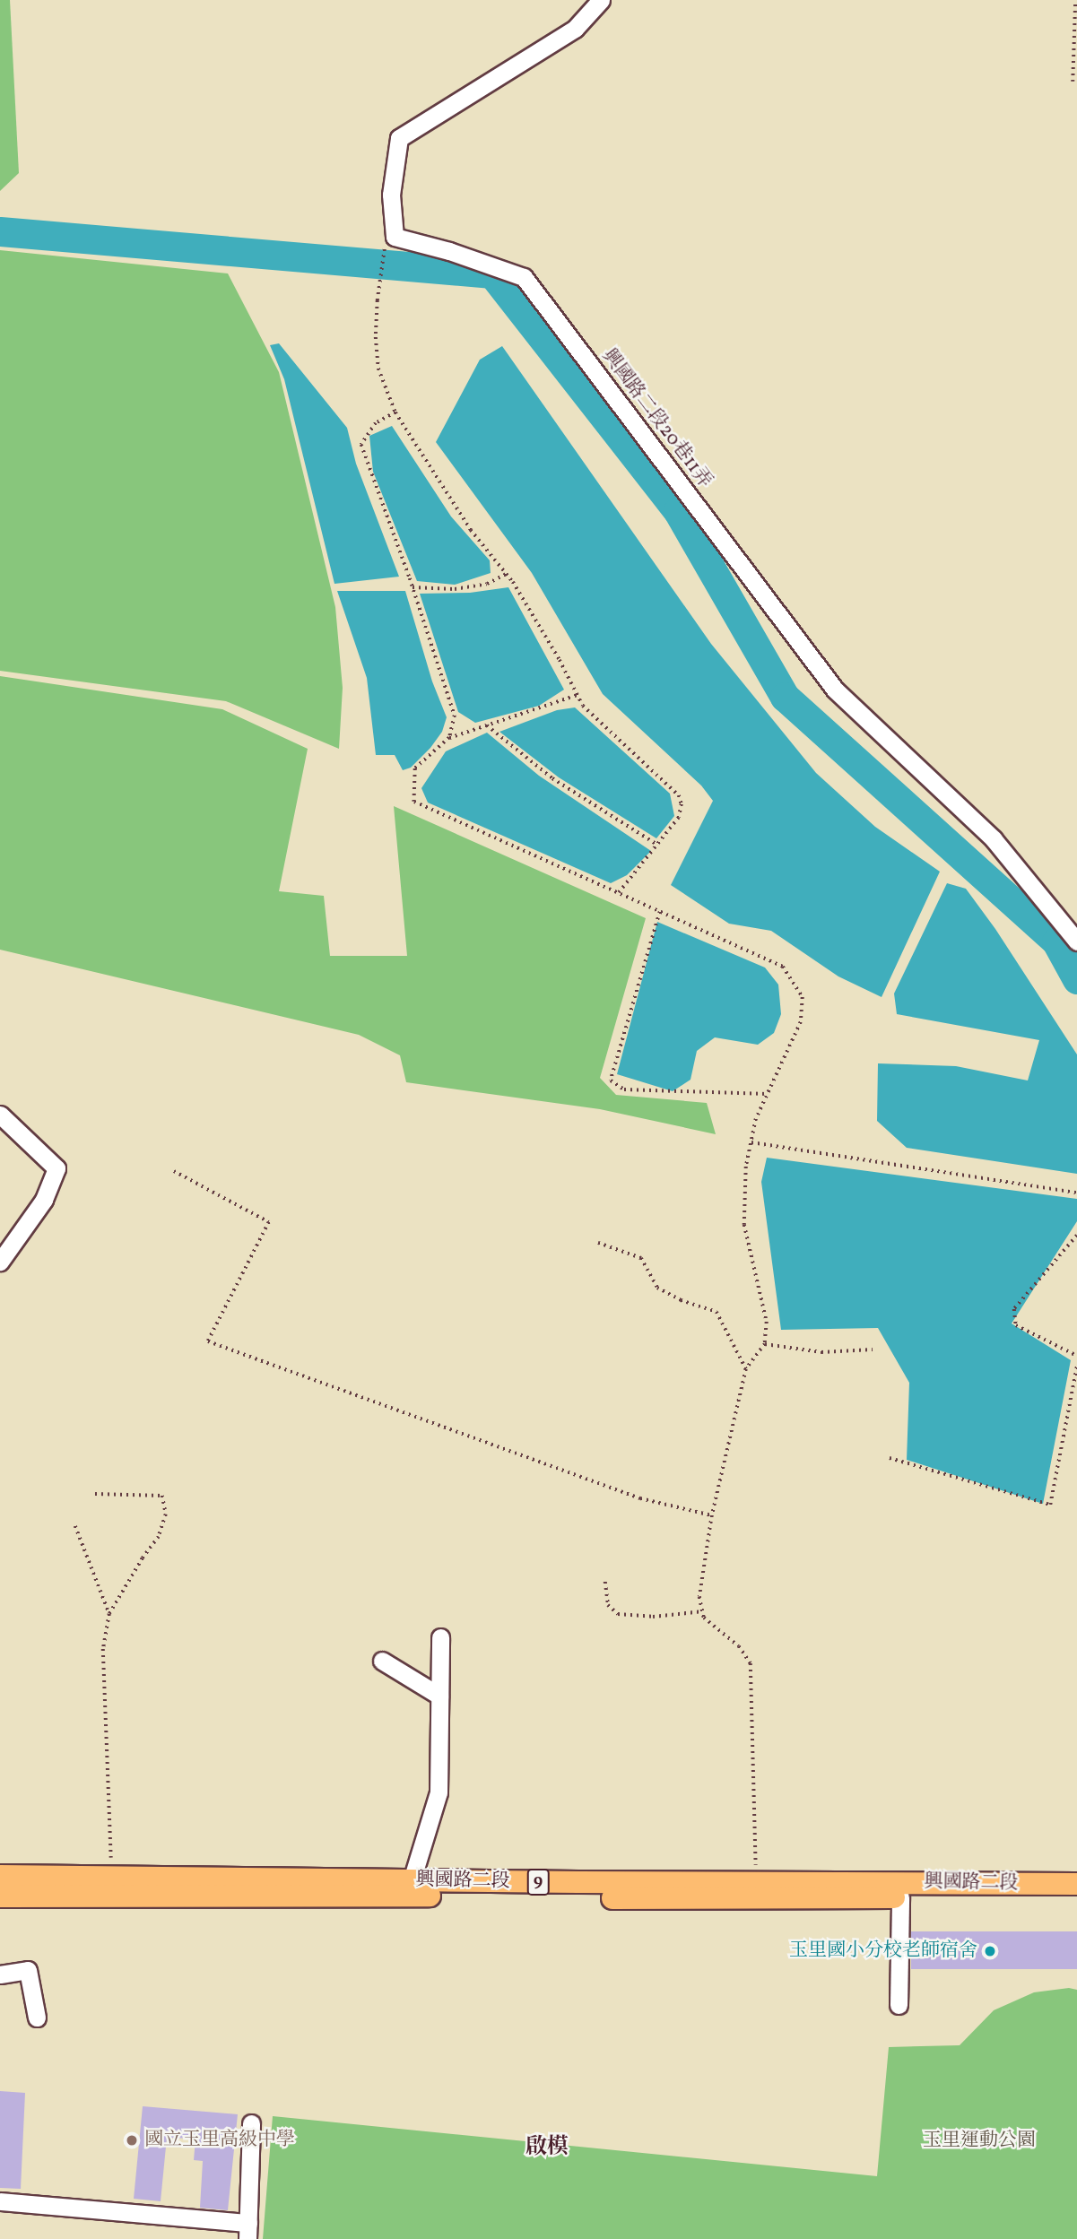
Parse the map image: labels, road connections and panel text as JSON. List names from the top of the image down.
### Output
{
  "streets": {
    "main road": ["興國路二段", "9"],
    "lane": ["興國路二段20巷11弄"]
  },
  "districts": ["啟模"],
  "parks": ["玉里運動公園"],
  "places": ["玉里國小分校老師宿舍", "國立玉里高級中學"]
}
